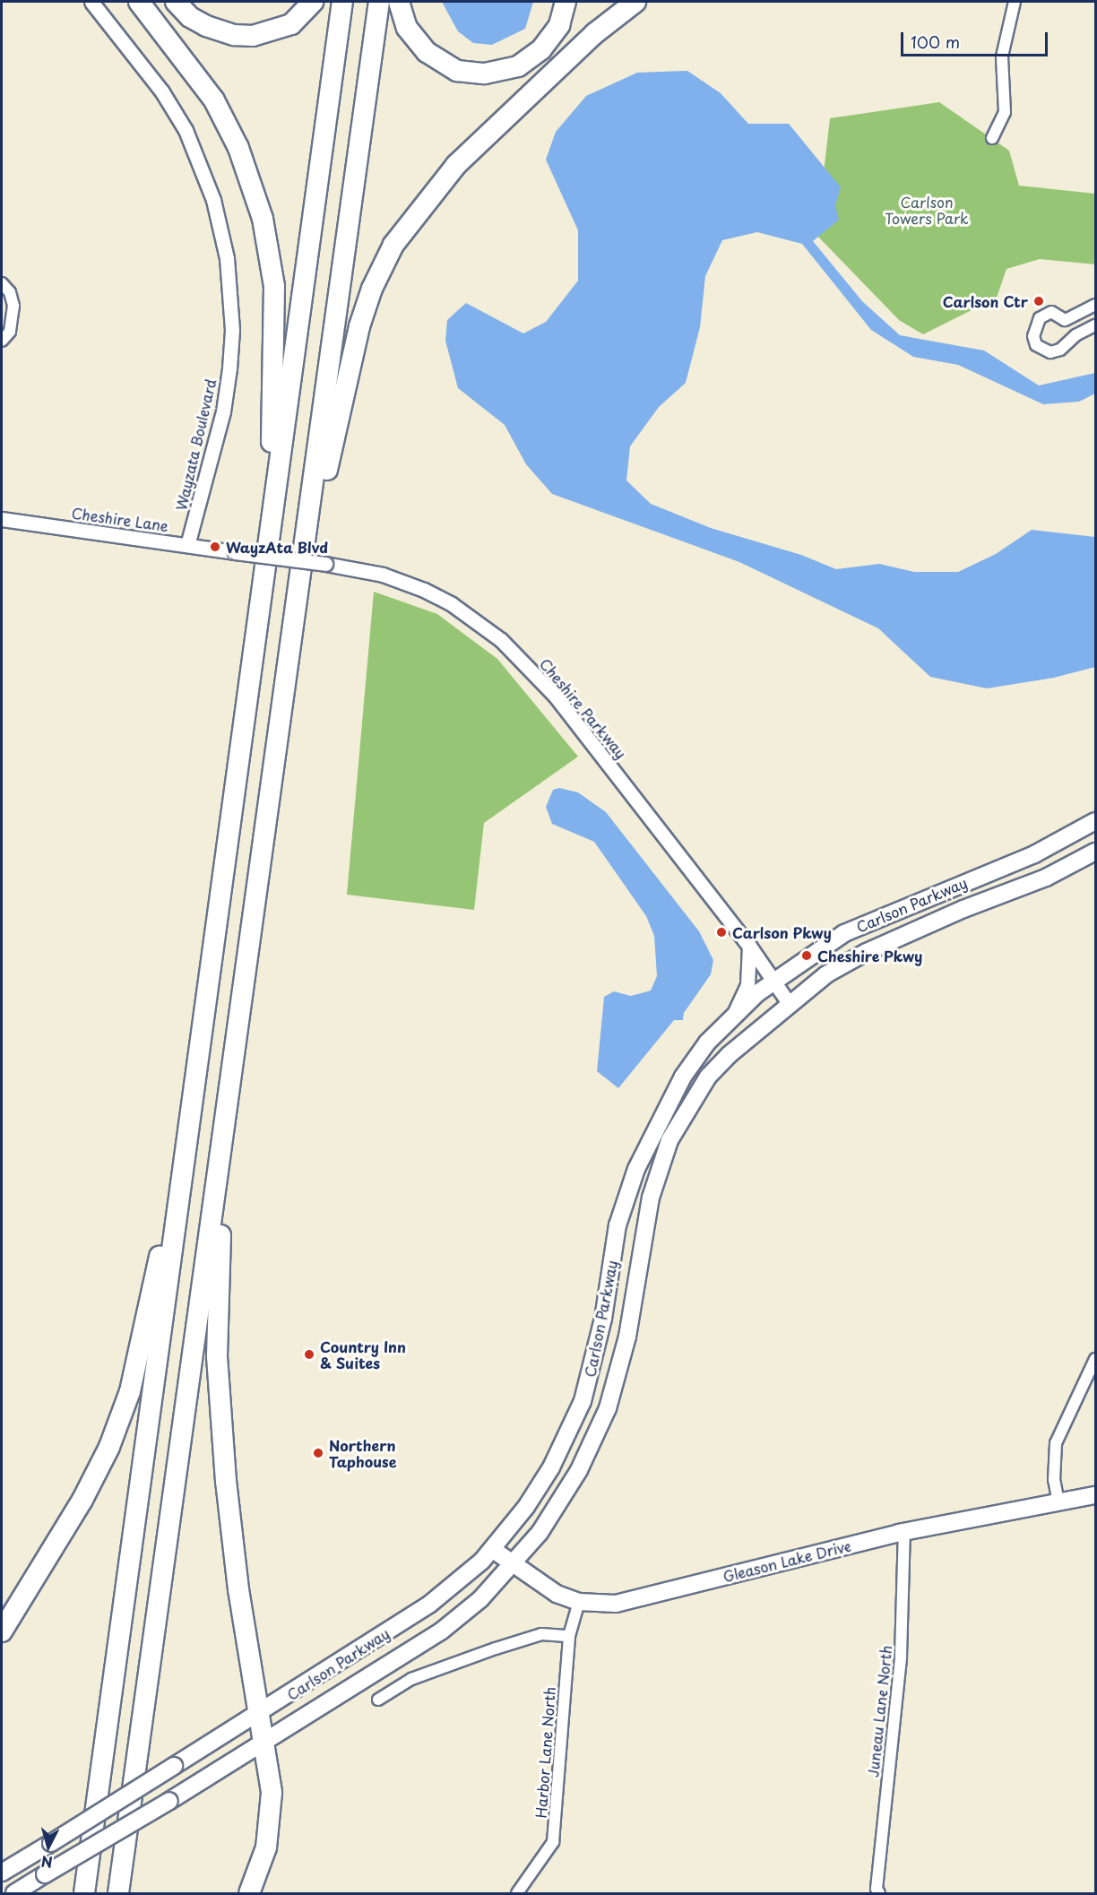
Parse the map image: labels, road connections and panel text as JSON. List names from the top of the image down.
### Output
{
  "streets": {
    "main road": ["Carlson Parkway", "Gleason Lake Drive"],
    "street": [
      "Wayzata Boulevard",
      "Cheshire Lane",
      "Cheshire Parkway",
      "Juneau Lane North",
      "Harbor Lane North"
    ]
  },
  "crossings": [
    ["Wayzata Boulevard", "Cheshire Lane"],
    ["Cheshire Lane", "Cheshire Parkway"],
    ["Cheshire Parkway", "Carlson Parkway"],
    ["Carlson Parkway", "Gleason Lake Drive"],
    ["Gleason Lake Drive", "Juneau Lane North"],
    ["Gleason Lake Drive", "Harbor Lane North"]
  ],
  "parks": ["Carlson Towers Park"],
  "places": [
    "Carlson Ctr",
    "WayzAta Blvd",
    "Carlson Pkwy",
    "Cheshire Pkwy",
    "Country Inn & Suites",
    "Northern Taphouse"
  ],
  "scale_bar": "100 m",
  "north": "bottom"
}
